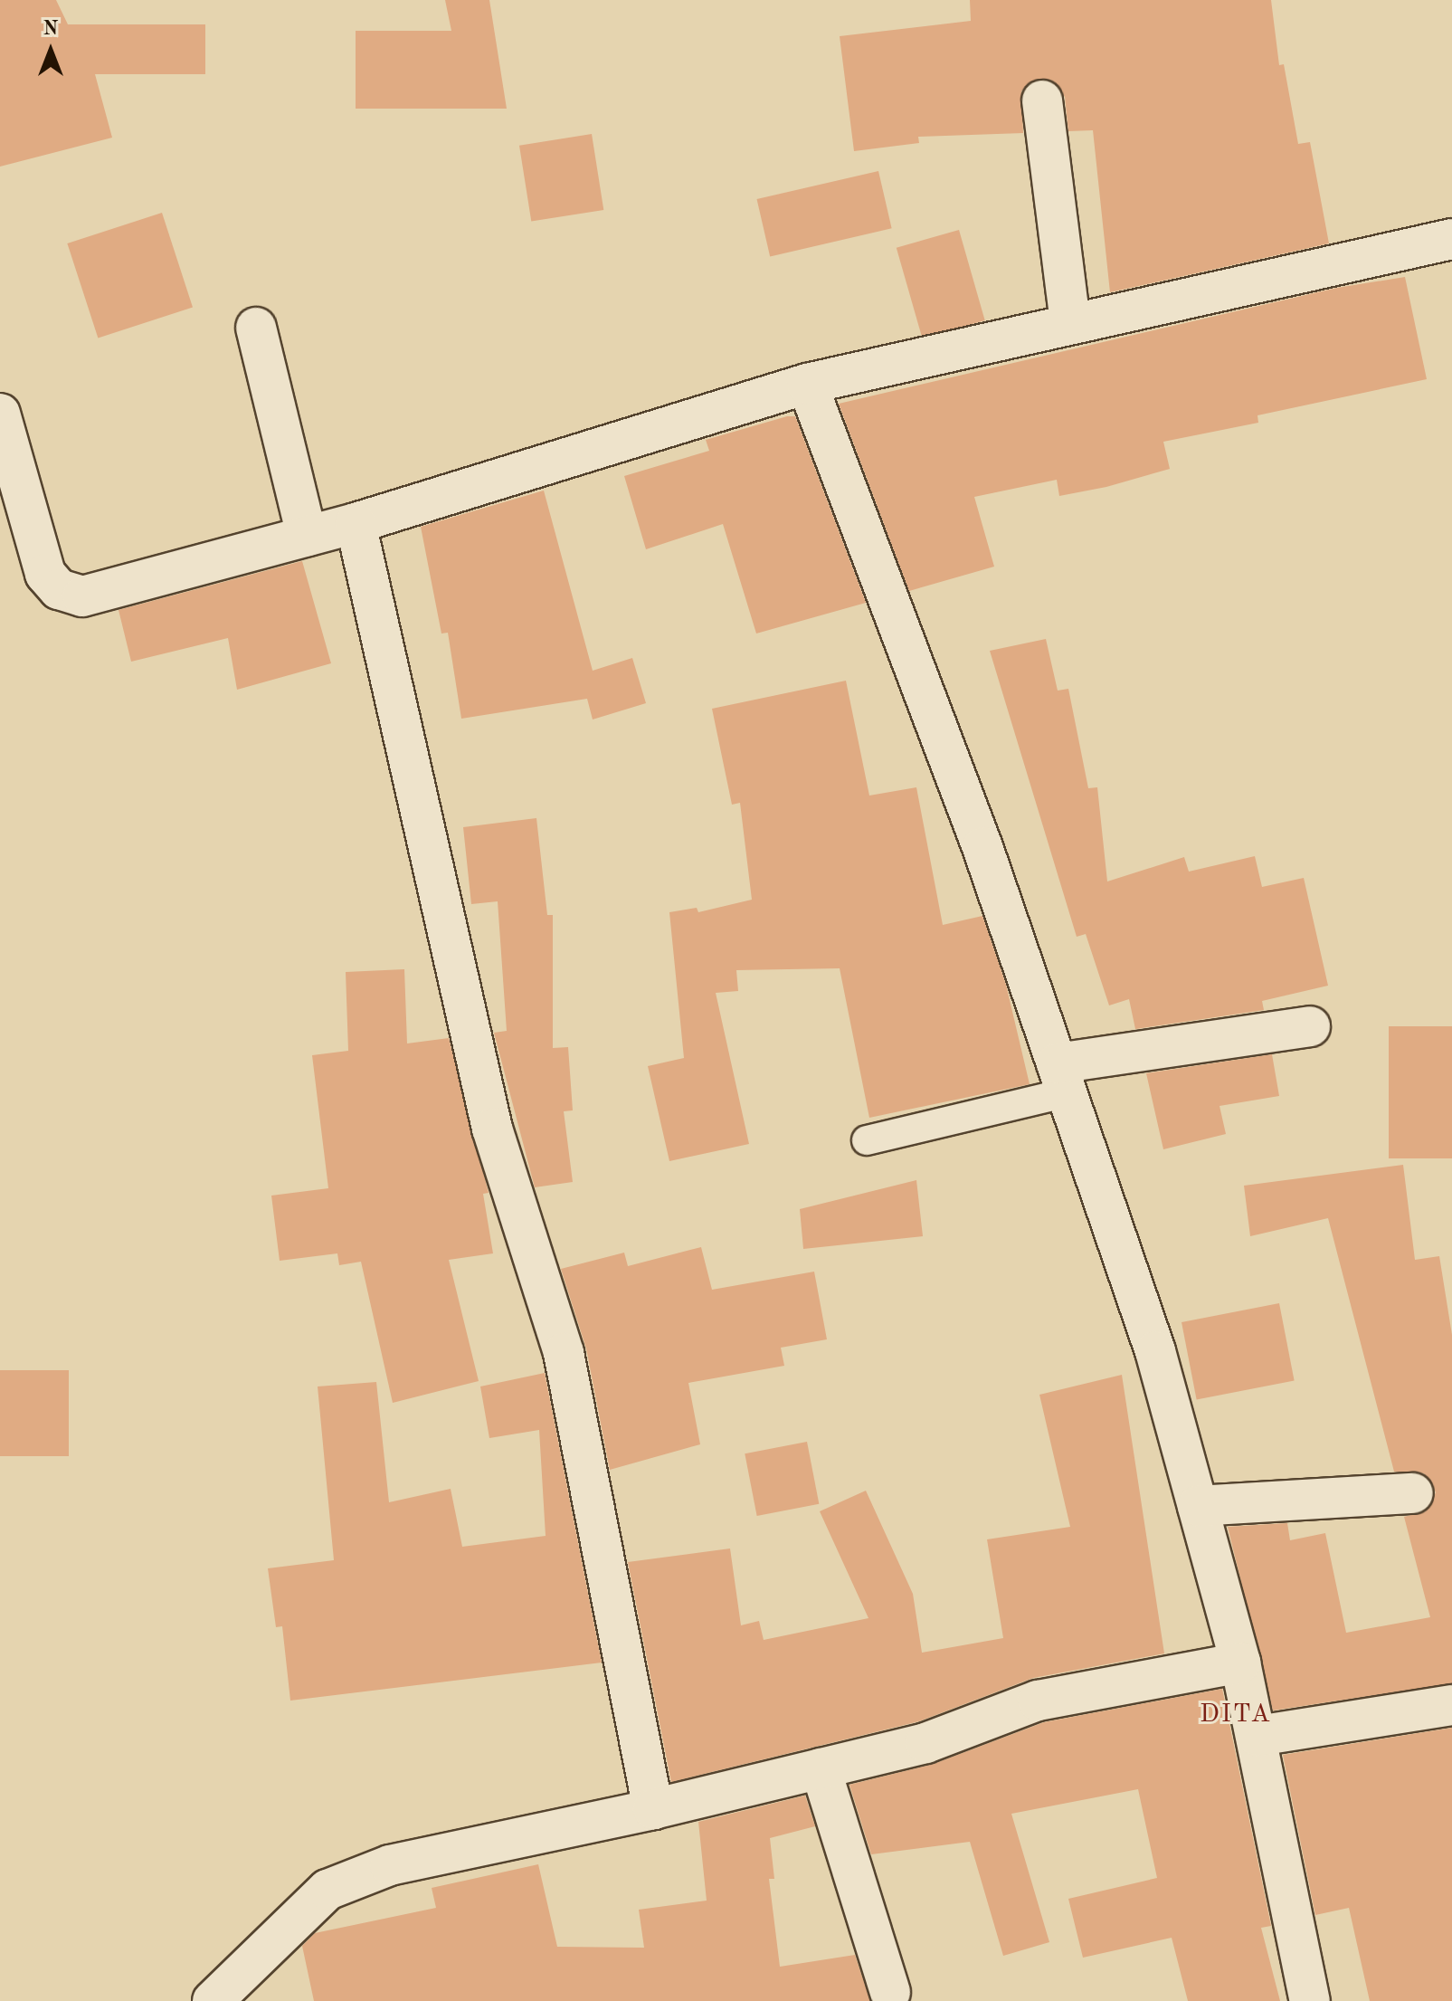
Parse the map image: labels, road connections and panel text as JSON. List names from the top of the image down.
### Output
{
  "districts": ["DITA"],
  "north": "top"
}
